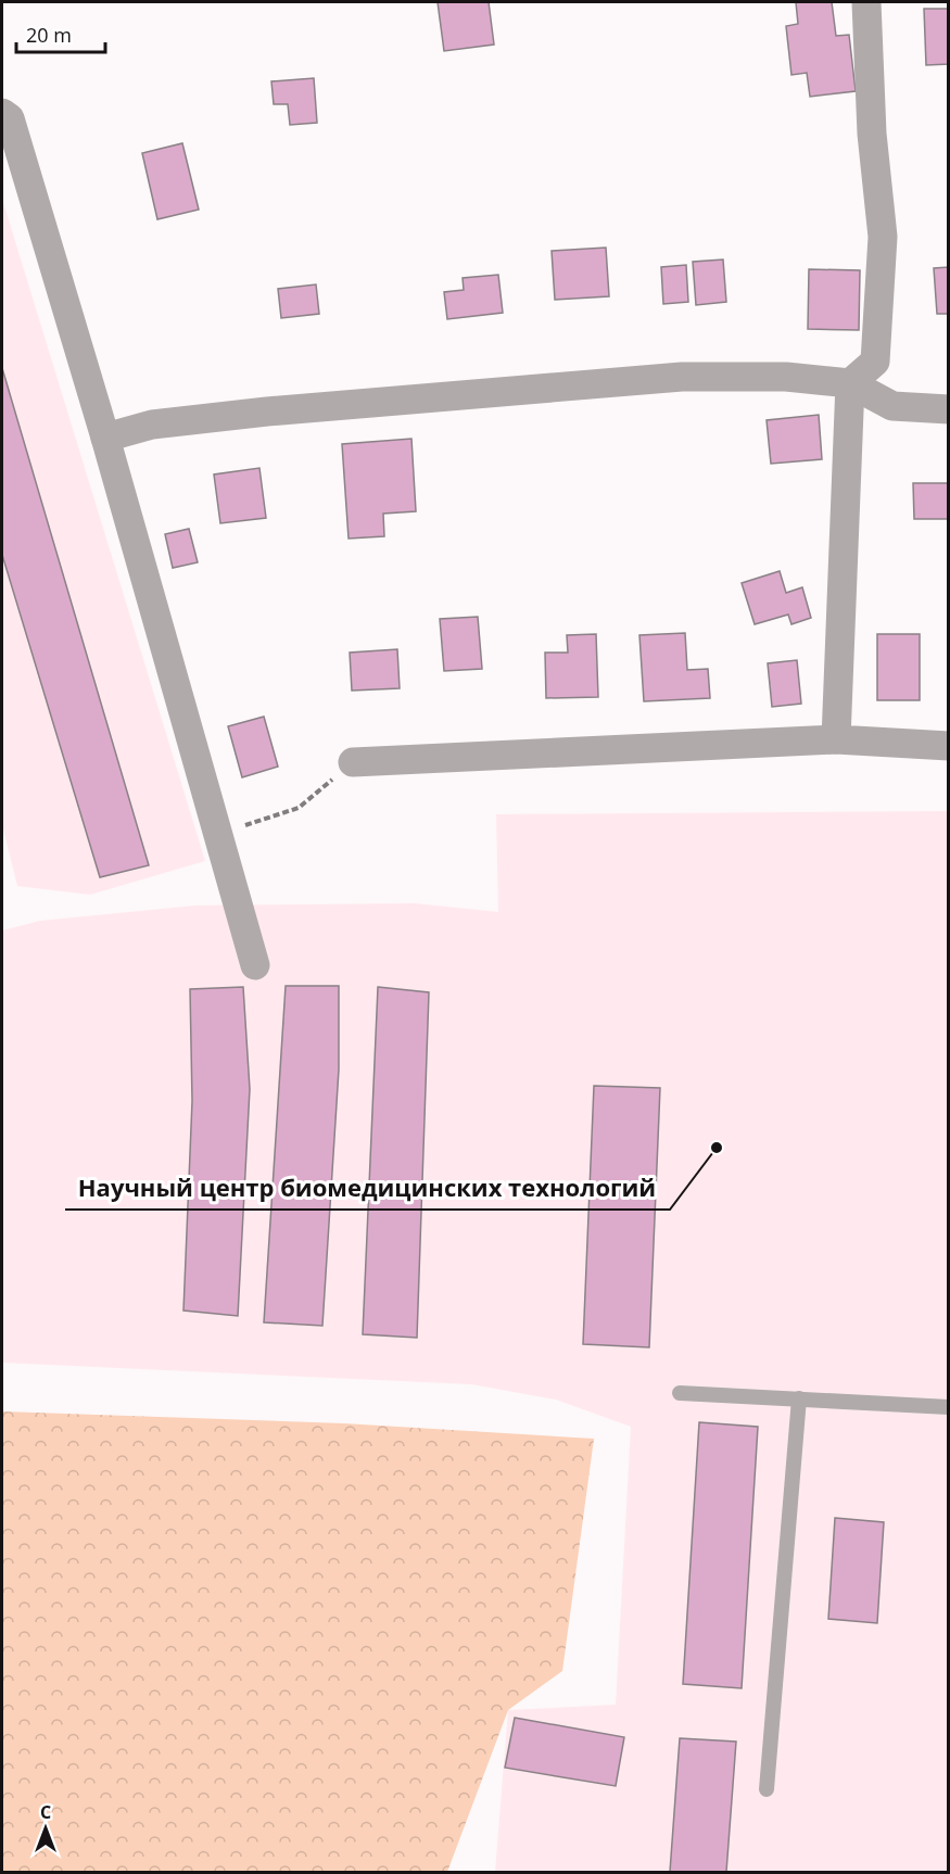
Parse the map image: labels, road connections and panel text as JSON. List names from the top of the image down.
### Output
{
  "places": ["Научный центр биомедицинских технологий"],
  "scale_bar": "20 m",
  "north": "top"
}
